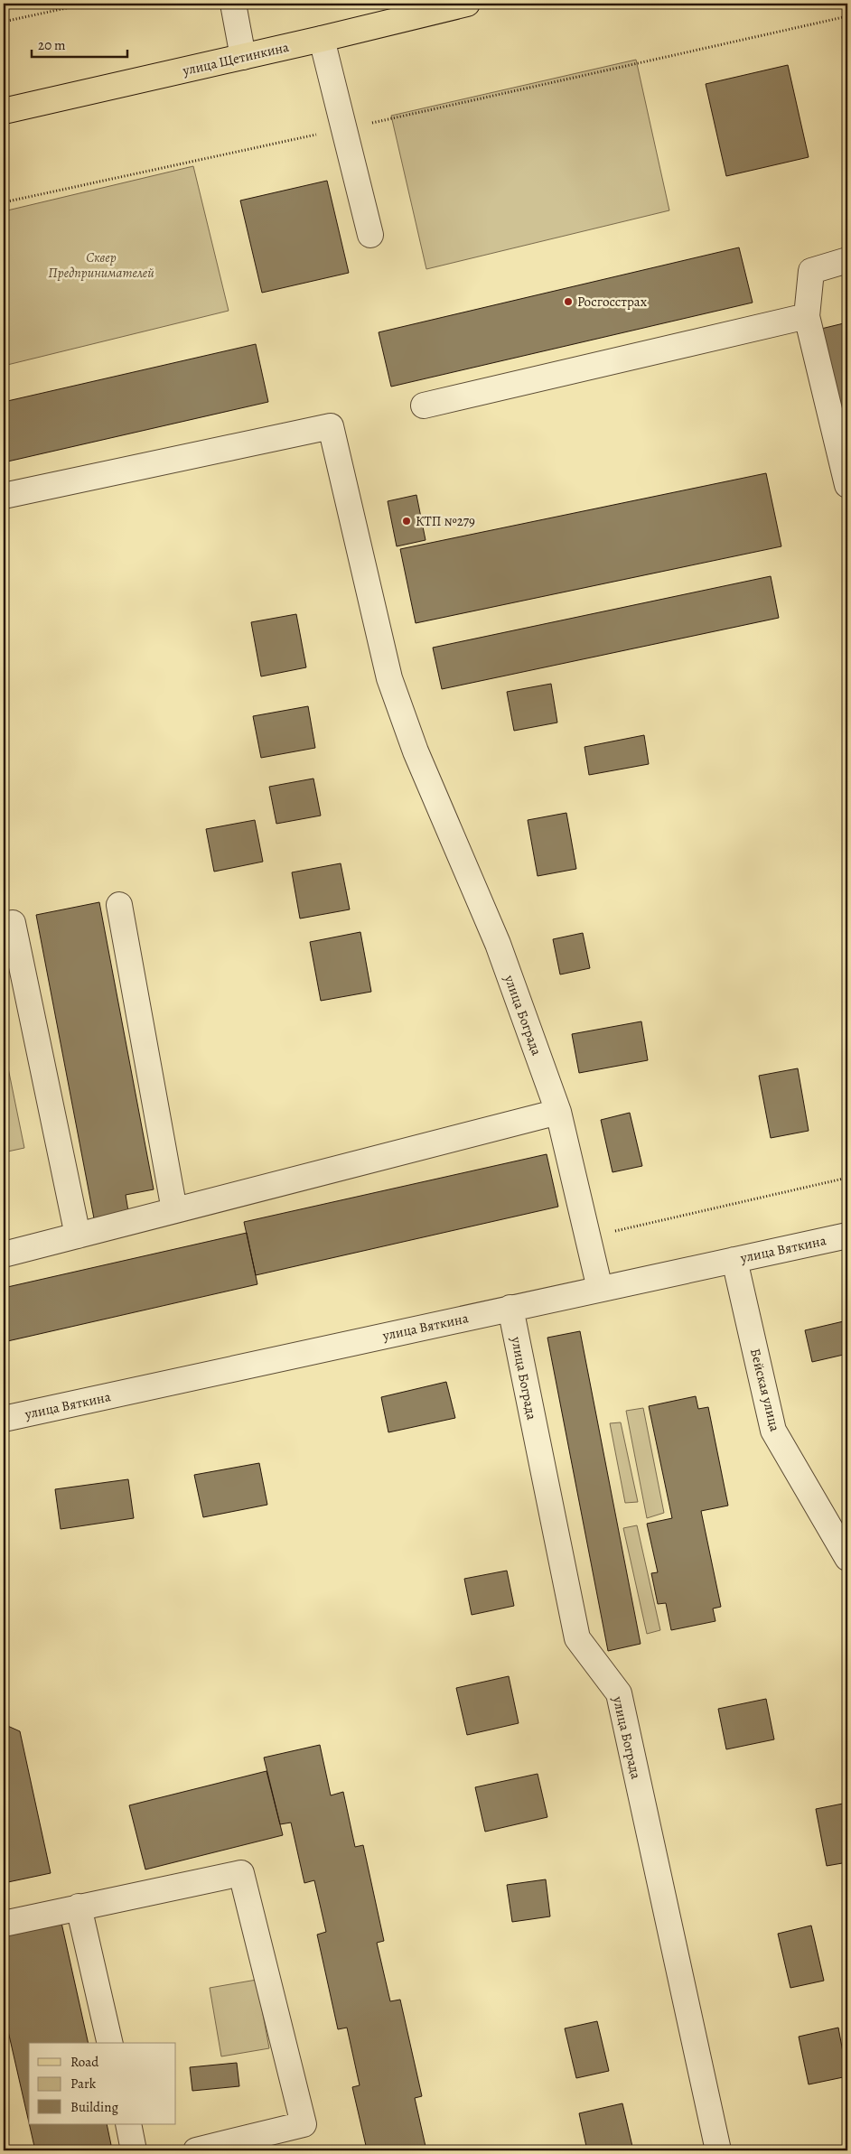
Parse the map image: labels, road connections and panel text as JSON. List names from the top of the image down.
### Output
{
  "streets": {
    "main road": ["улица Щетинкина"],
    "street": ["улица Бограда", "улица Вяткина", "Бейская улица"]
  },
  "crossings": [
    ["улица Бограда", "улица Вяткина"],
    ["улица Вяткина", "Бейская улица"]
  ],
  "parks": ["Сквер Предпринимателей"],
  "places": ["Росгосстрах", "КТП №279"],
  "legend": ["Road", "Park", "Building"],
  "scale_bar": "20 m"
}
